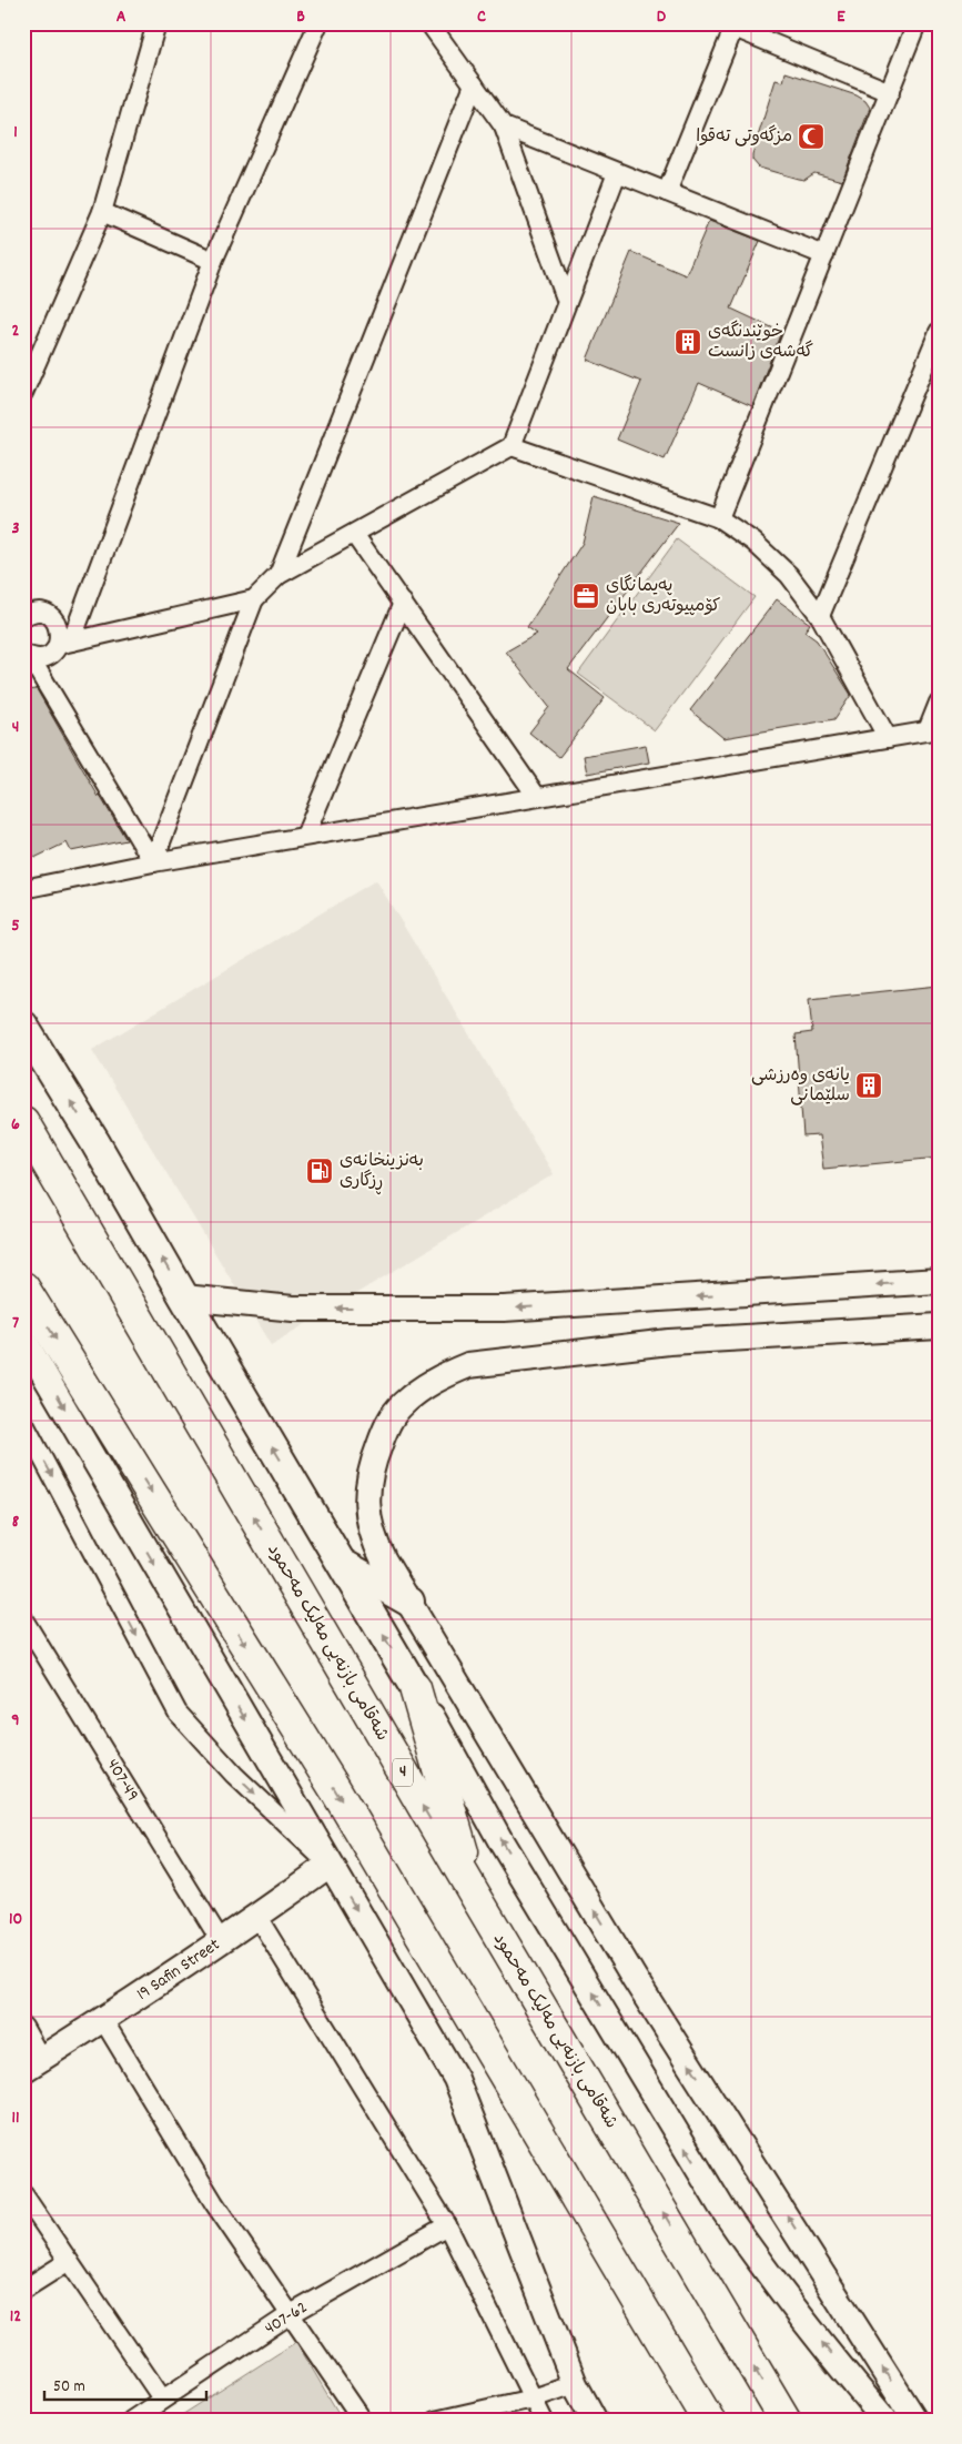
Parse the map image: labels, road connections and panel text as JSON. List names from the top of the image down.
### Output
{
  "streets": {
    "highway": ["شەقامی بازنەیی مەلیک مەحمود", "4"],
    "street": ["407-49", "19 Safin Street", "407-62"]
  },
  "crossings": [
    ["407-49", "19 Safin Street"]
  ],
  "places": {
    "mosque": ["مزگەوتی تەقوا"],
    "building": ["خوێندنگەی گەشەی زانست", "یانەی وەرزشی سلێمانی"],
    "office": ["پەیمانگای کۆمپیوتەری بابان"],
    "fuel station": ["بەنزینخانەی ڕزگاری"]
  },
  "scale_bar": "50 m",
  "grid": {
    "columns": [
      "A",
      "B",
      "C",
      "D",
      "E"
    ],
    "rows": [
      "1",
      "2",
      "3",
      "4",
      "5",
      "6",
      "7",
      "8",
      "9",
      "10",
      "11",
      "12"
    ]
  }
}
